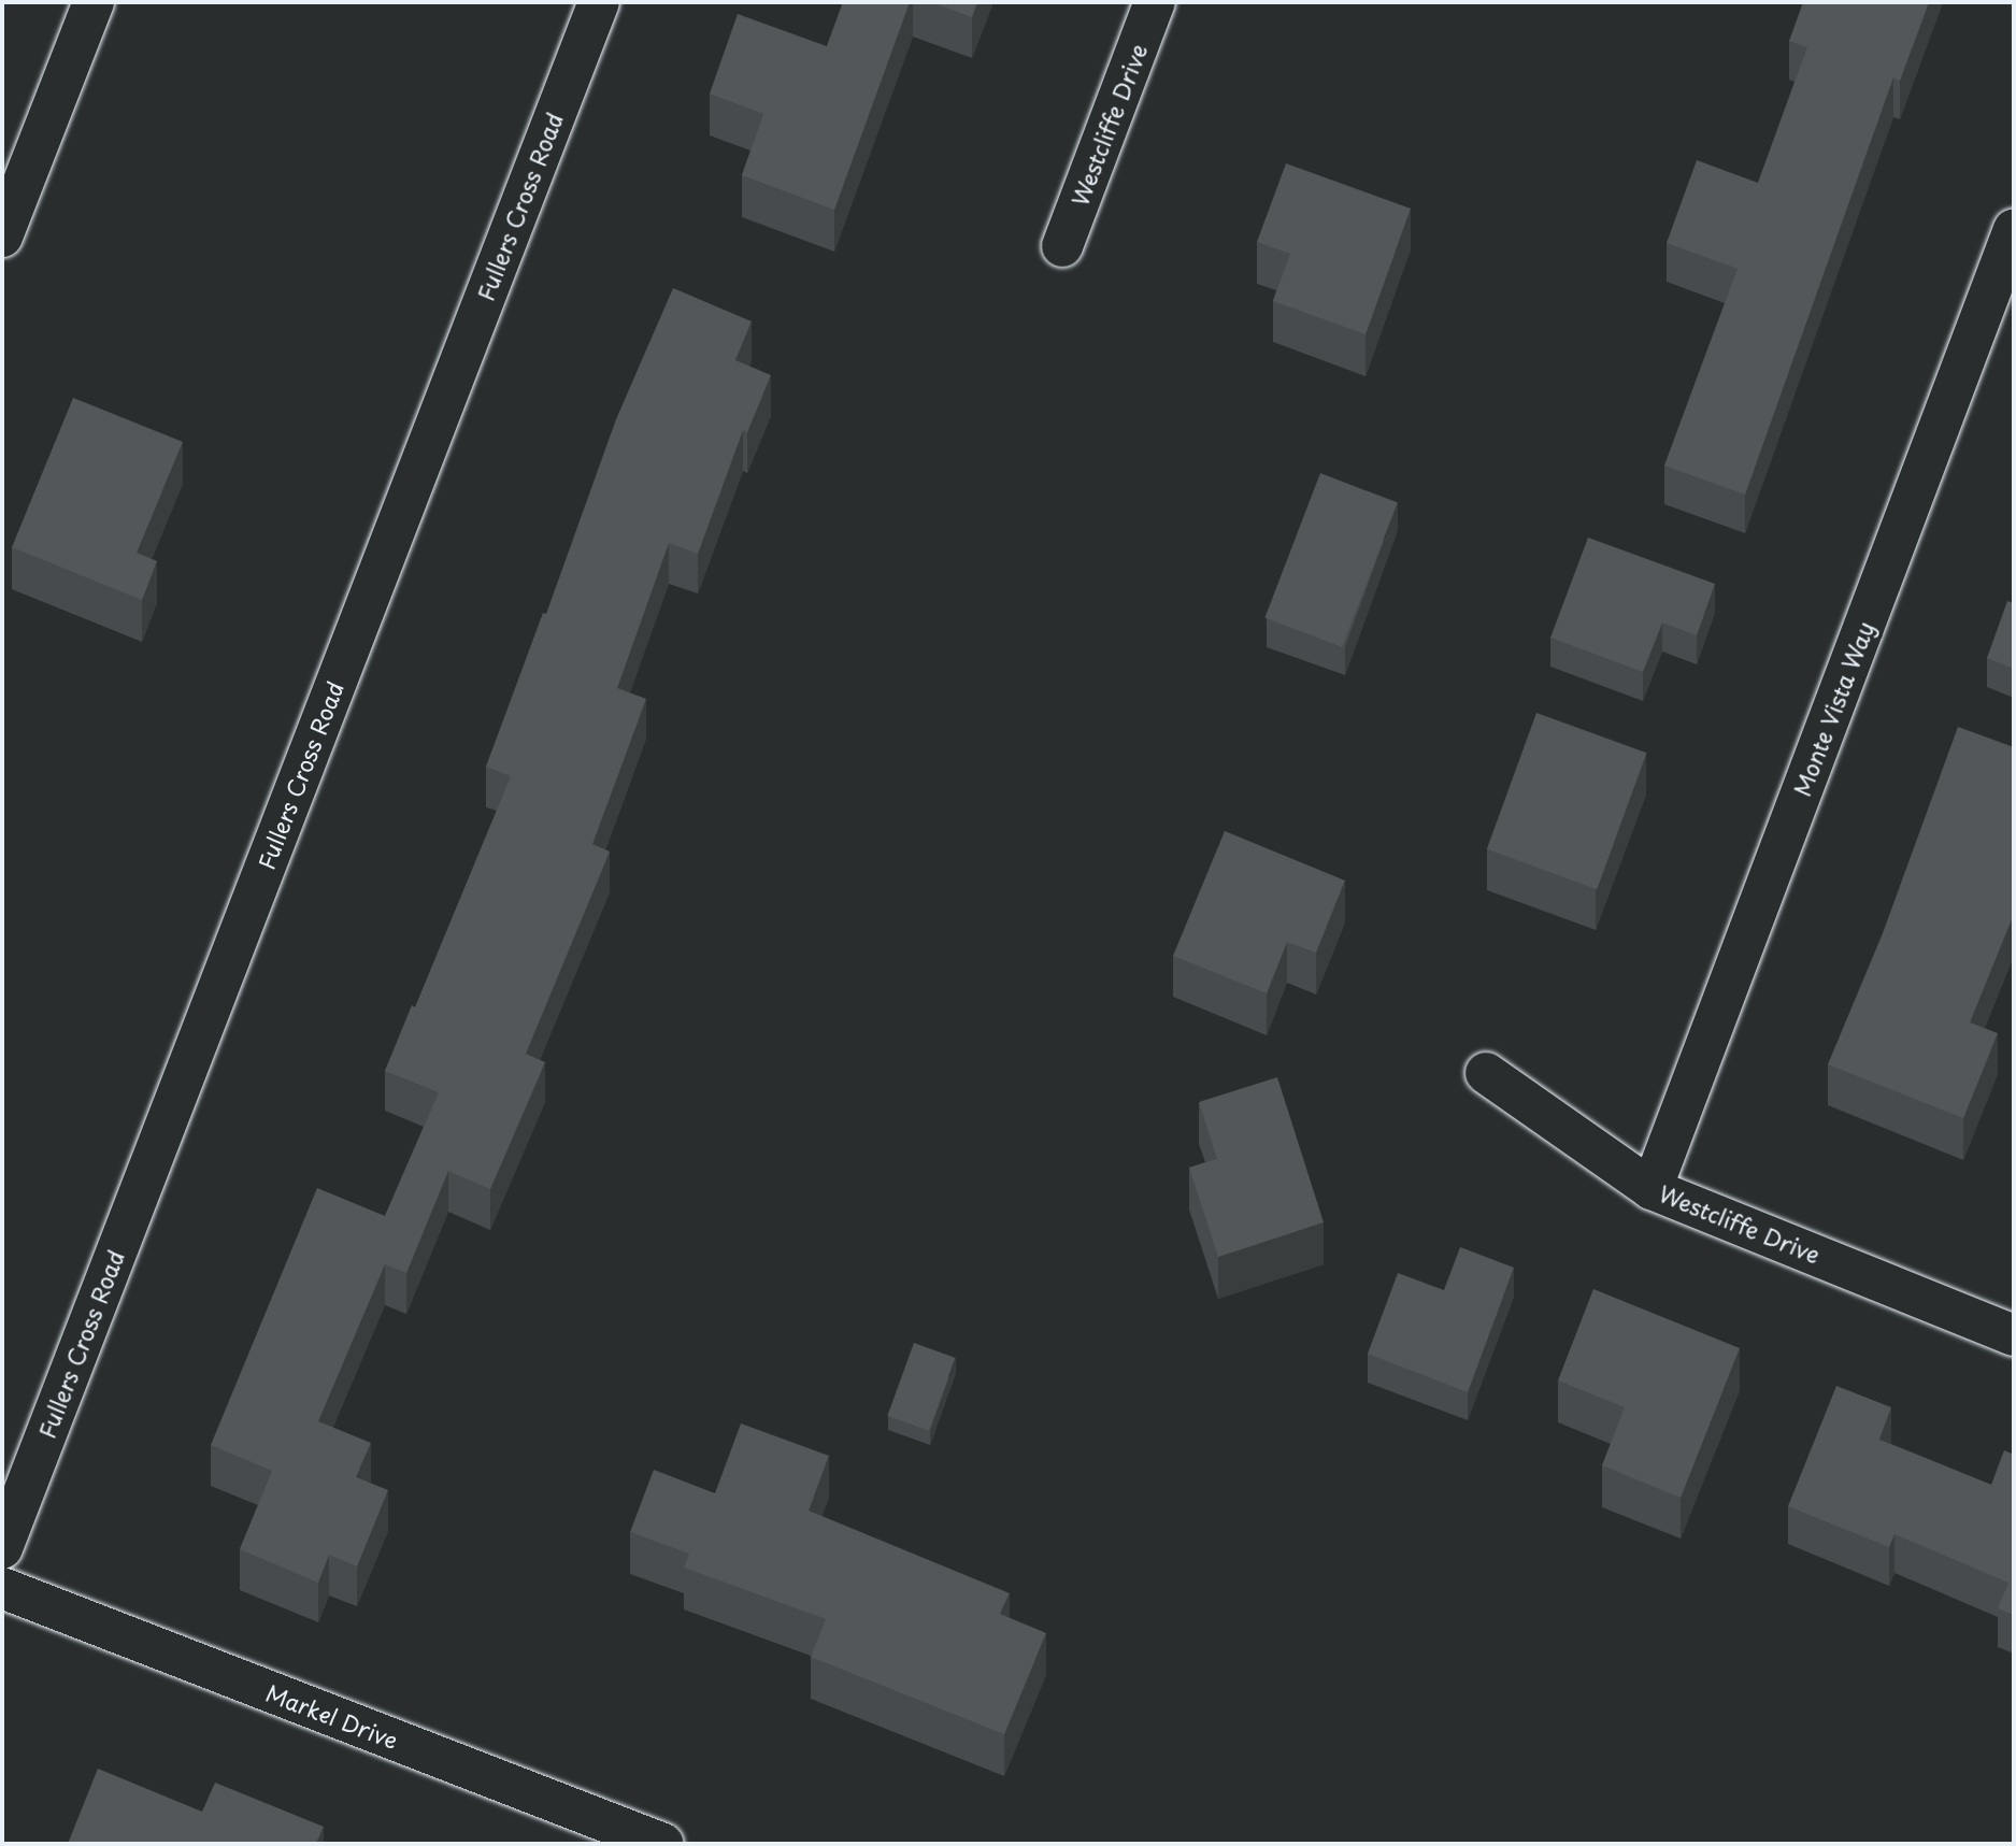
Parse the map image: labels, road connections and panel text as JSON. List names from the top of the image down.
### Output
{
  "streets": {
    "street": [
      "Westcliffe Drive",
      "Fullers Cross Road",
      "Monte Vista Way",
      "Markel Drive"
    ]
  },
  "crossings": [
    ["Westcliffe Drive", "Monte Vista Way"]
  ]
}
